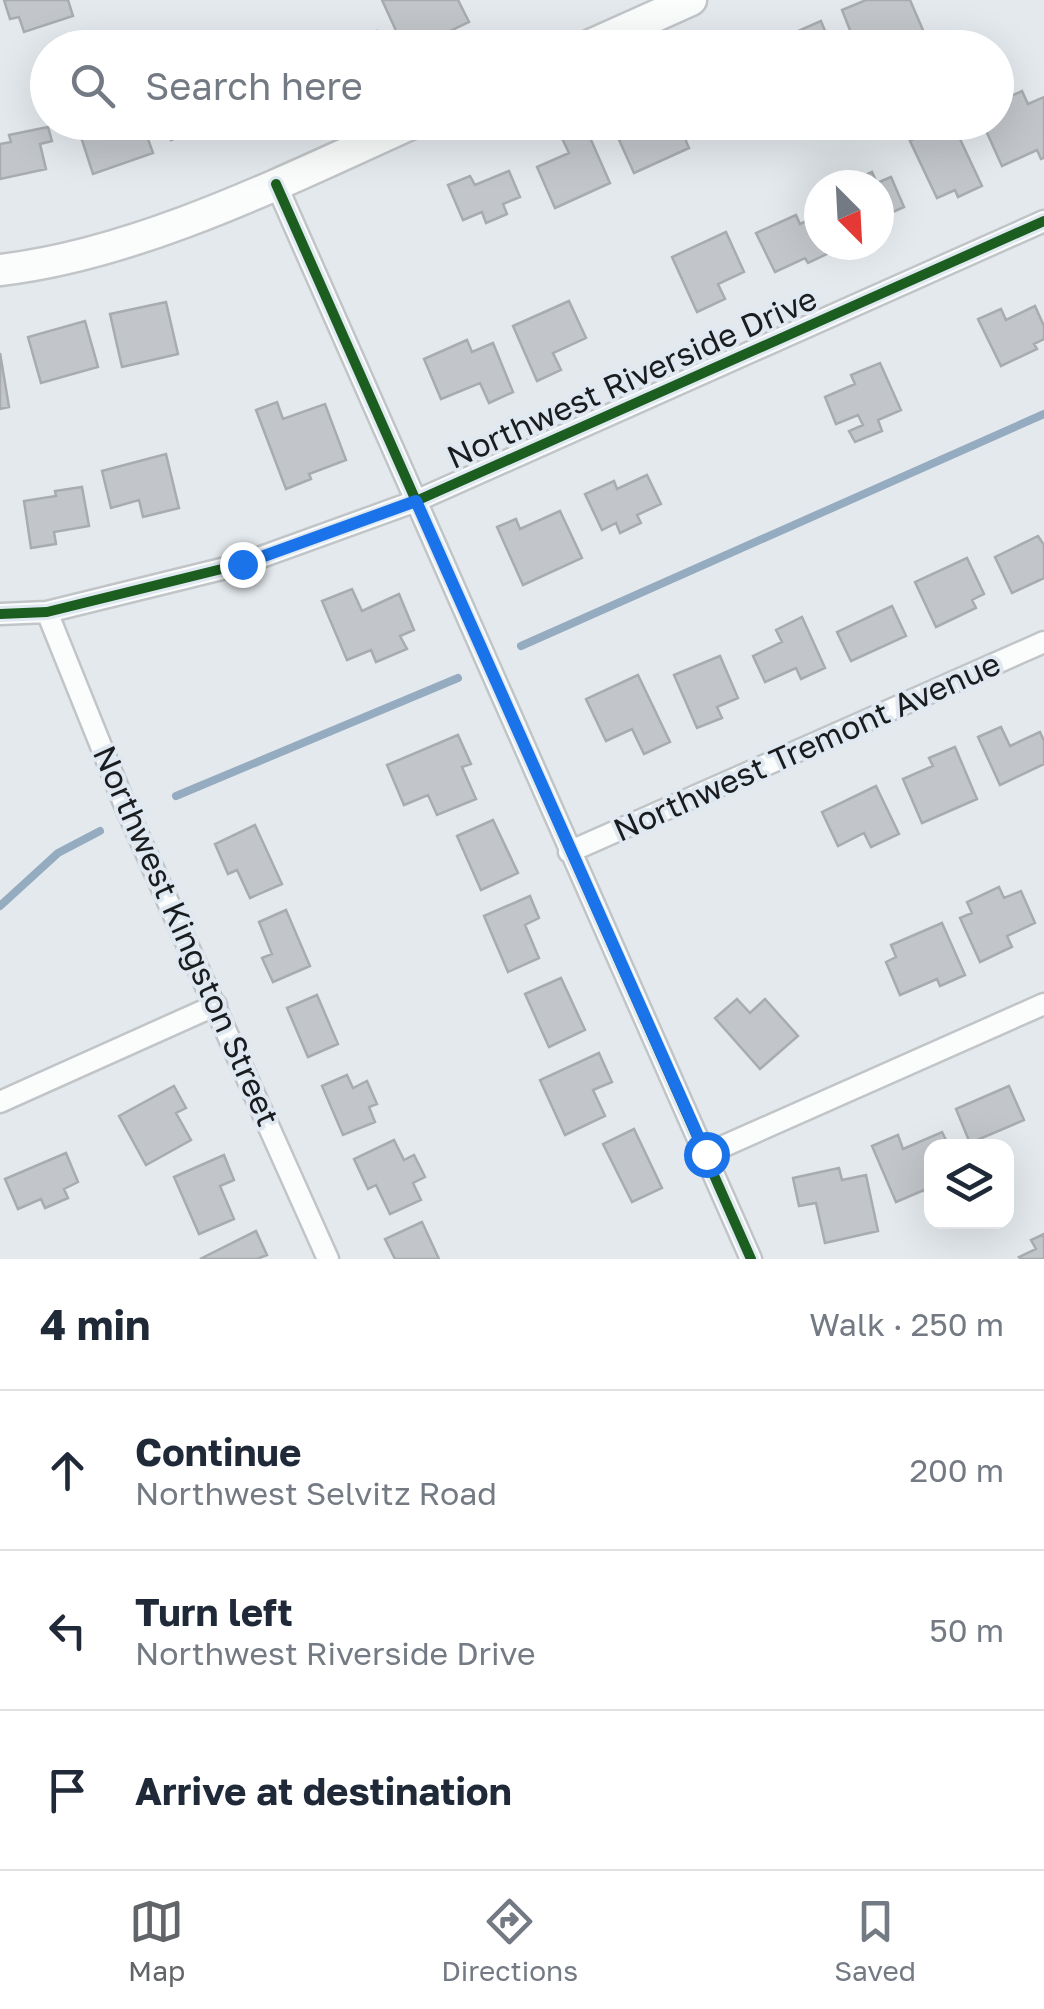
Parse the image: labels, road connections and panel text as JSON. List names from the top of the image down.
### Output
{
  "streets": {
    "street": ["Northwest Riverside Drive", "Northwest Tremont Avenue", "Northwest Kingston Street"]
  },
  "crossings": [
    ["Northwest Riverside Drive", "Northwest Kingston Street"]
  ],
  "north": "bottom right",
  "page": {
    "search": "Search here",
    "heading": ["4 min", "Walk · 250 m"],
    "list": [
      ["Continue", "Northwest Selvitz Road", "200 m"],
      ["Turn left", "Northwest Riverside Drive", "50 m"],
      "Arrive at destination"
    ],
    "nav": ["Map", "Directions", "Saved"]
  }
}
